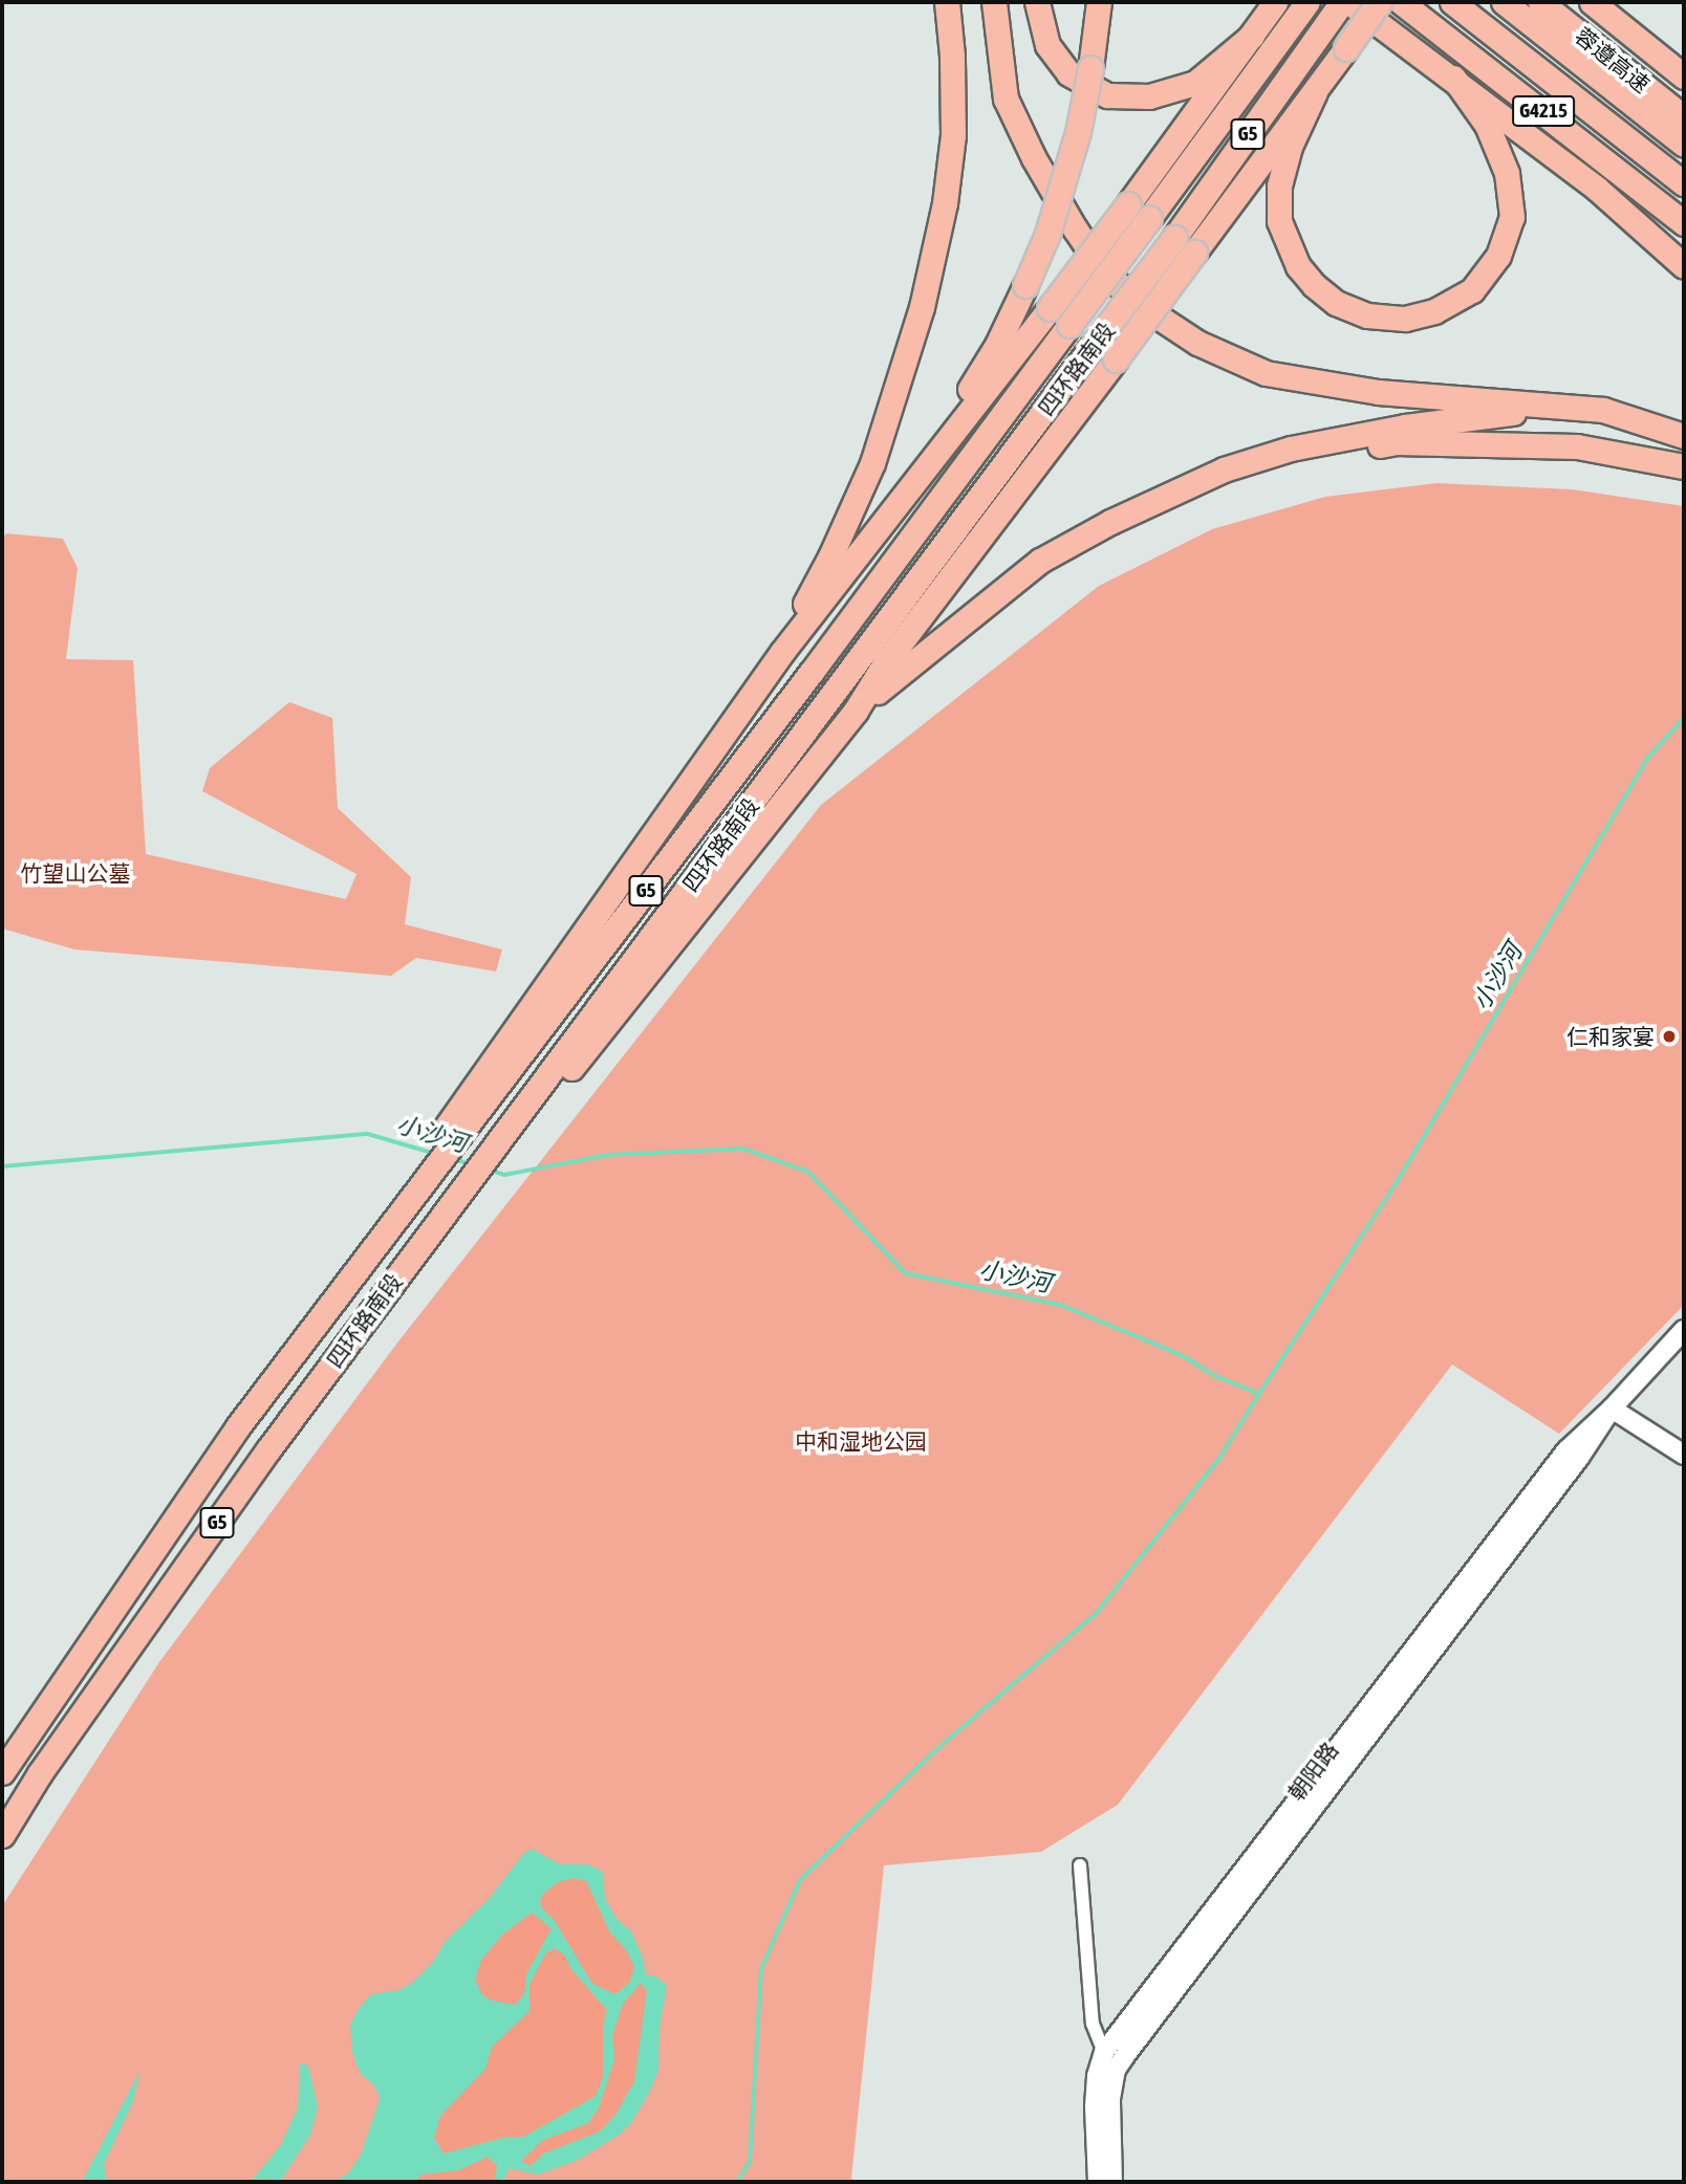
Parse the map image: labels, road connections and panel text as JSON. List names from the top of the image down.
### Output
{
  "streets": {
    "highway": [
      "蓉遵高速",
      "G4215",
      "G5",
      "四环路南段"
    ],
    "main road": ["朝阳路"]
  },
  "crossings": [
    ["G5", "四环路南段"]
  ],
  "water": ["小沙河"],
  "parks": ["竹望山公墓", "中和湿地公园"],
  "places": ["仁和家宴"]
}
